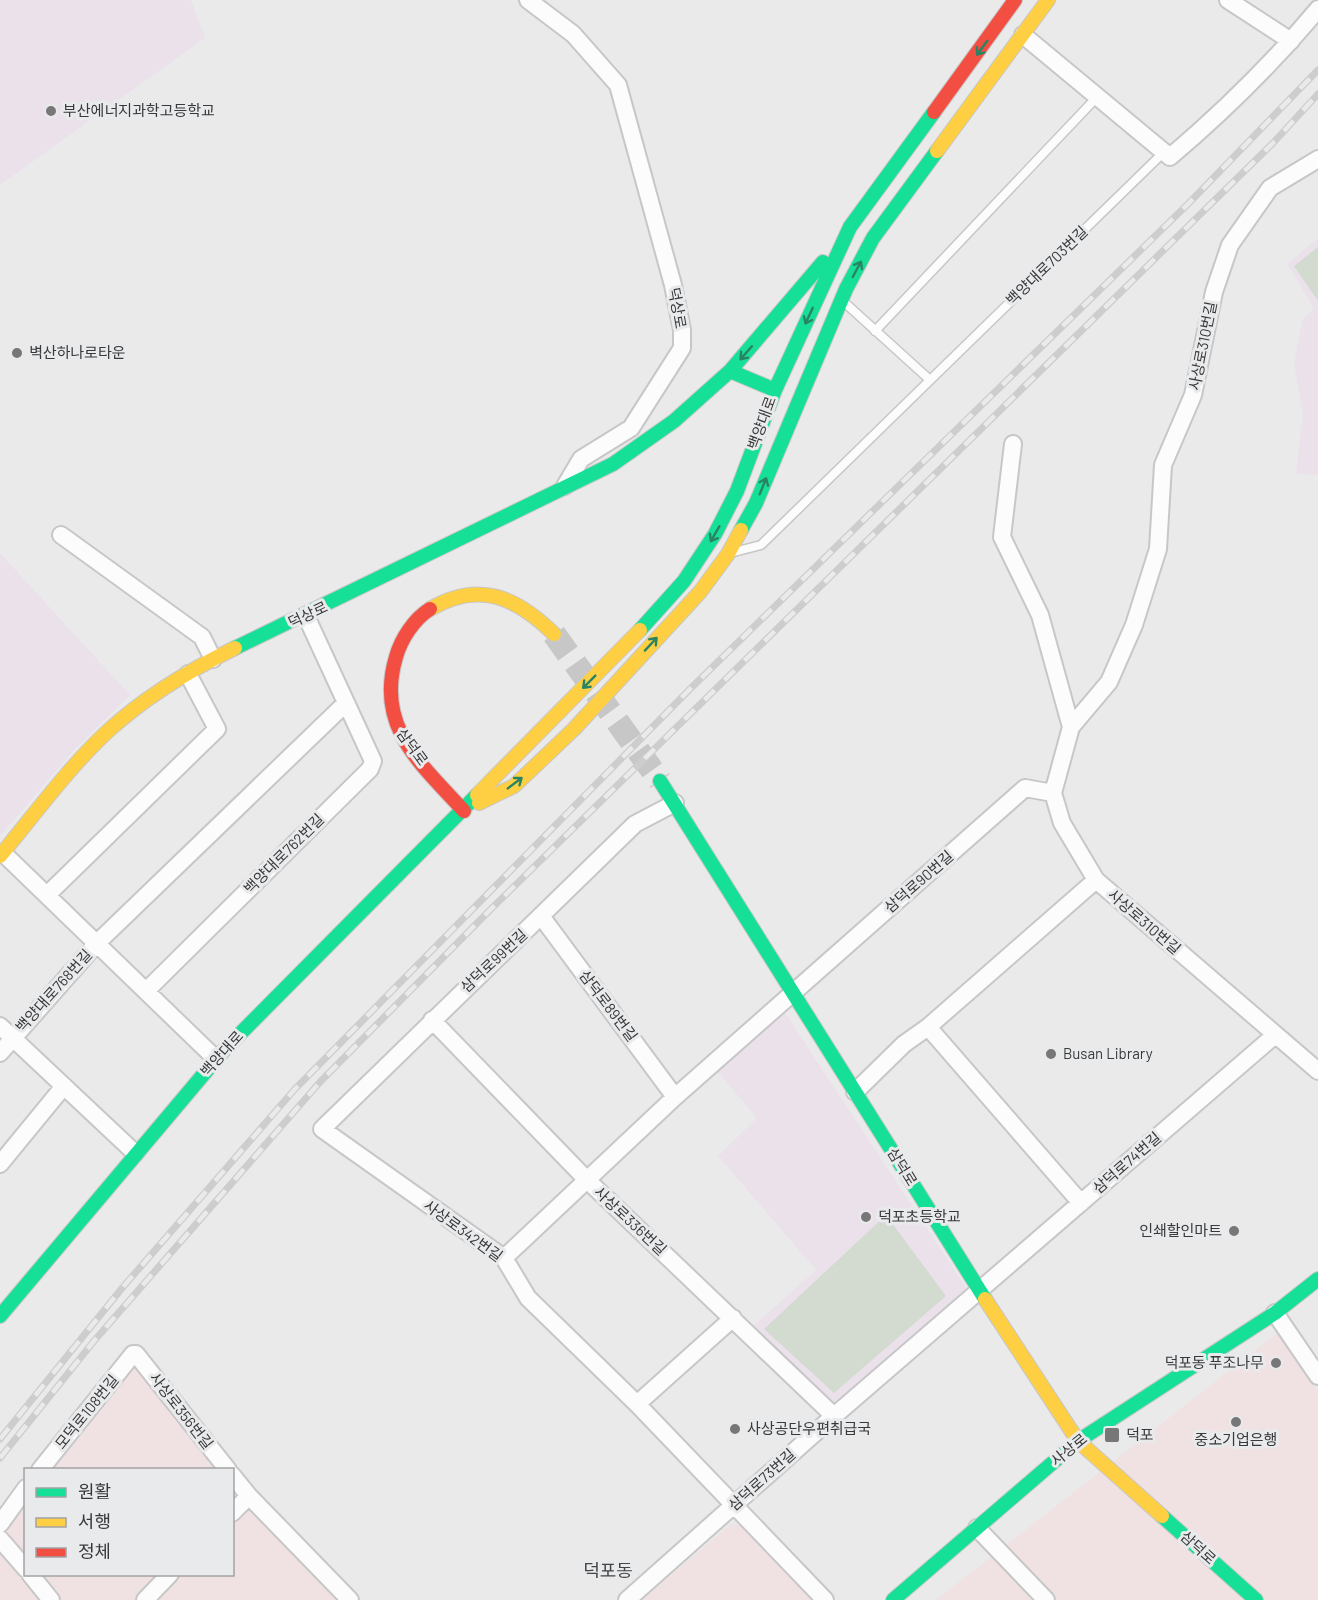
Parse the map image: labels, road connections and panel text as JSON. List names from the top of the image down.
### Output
{
  "streets": {
    "main road": [
      "덕상로",
      "백양대로",
      "삼덕로",
      "사상로"
    ],
    "street": [
      "백양대로703번길",
      "사상로310번길",
      "백양대로762번길",
      "삼덕로90번길",
      "삼덕로99번길",
      "백양대로768번길",
      "삼덕로89번길",
      "삼덕로74번길",
      "사상로336번길",
      "사상로342번길",
      "사상로356번길",
      "모덕로108번길",
      "삼덕로73번길"
    ]
  },
  "crossings": [
    ["덕상로", "백양대로"],
    ["덕상로", "백양대로762번길"],
    ["사상로310번길", "삼덕로90번길"],
    ["사상로310번길", "삼덕로74번길"],
    ["백양대로", "삼덕로"],
    ["백양대로", "백양대로768번길"],
    ["삼덕로", "삼덕로90번길"],
    ["삼덕로", "삼덕로99번길"],
    ["삼덕로", "삼덕로74번길"],
    ["삼덕로", "사상로"],
    ["삼덕로", "삼덕로73번길"],
    ["삼덕로99번길", "삼덕로89번길"],
    ["삼덕로99번길", "사상로336번길"],
    ["삼덕로99번길", "사상로342번길"],
    ["삼덕로74번길", "삼덕로73번길"],
    ["사상로336번길", "삼덕로73번길"],
    ["사상로342번길", "삼덕로73번길"],
    ["사상로356번길", "모덕로108번길"]
  ],
  "districts": ["덕포동"],
  "places": {
    "other": [
      "부산에너지과학고등학교",
      "벽산하나로타운",
      "Busan Library",
      "덕포초등학교",
      "인쇄할인마트",
      "덕포동 푸조나무",
      "중소기업은행",
      "사상공단우편취급국"
    ],
    "transit": ["덕포"]
  },
  "legend": ["원활", "서행", "정체"]
}
